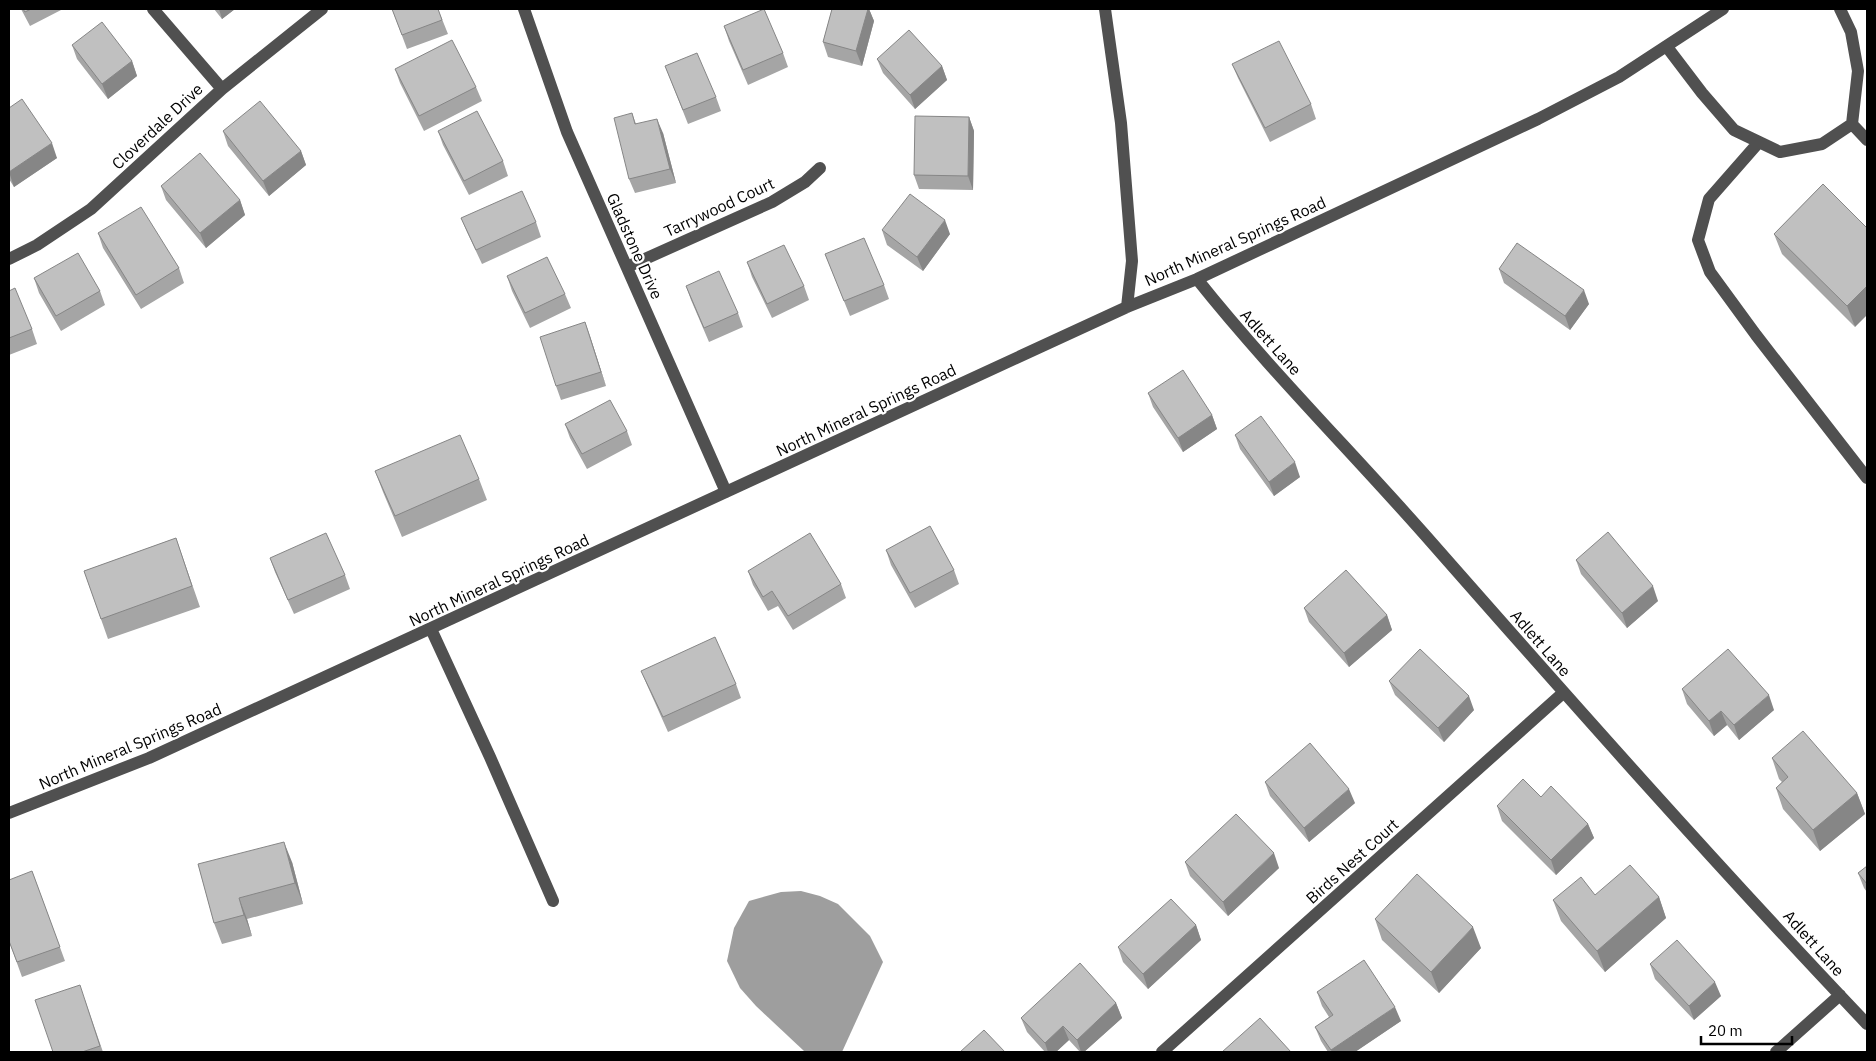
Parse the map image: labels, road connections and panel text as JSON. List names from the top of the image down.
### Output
{
  "streets": {
    "street": [
      "Cloverdale Drive",
      "Tarrywood Court",
      "North Mineral Springs Road",
      "Gladstone Drive",
      "Adlett Lane",
      "Birds Nest Court"
    ]
  },
  "crossings": [
    ["Tarrywood Court", "Gladstone Drive"],
    ["North Mineral Springs Road", "Gladstone Drive"],
    ["North Mineral Springs Road", "Adlett Lane"],
    ["Adlett Lane", "Birds Nest Court"]
  ],
  "scale_bar": "20 m"
}
